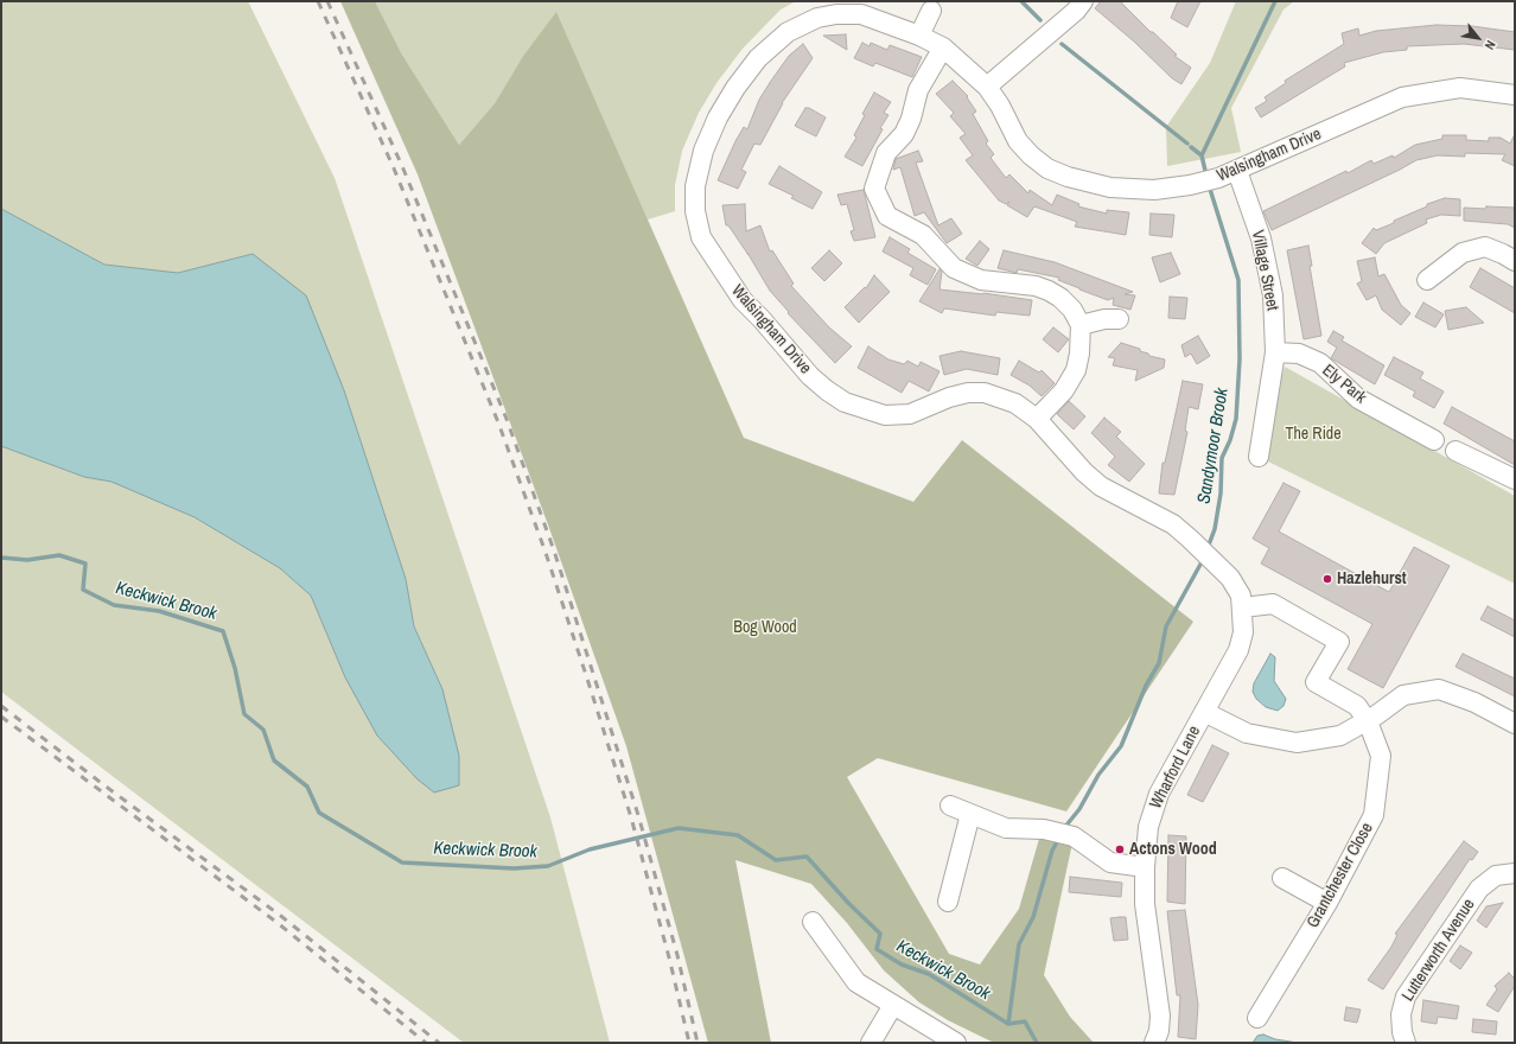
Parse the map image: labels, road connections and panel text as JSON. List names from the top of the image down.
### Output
{
  "streets": {
    "street": [
      "Walsingham Drive",
      "Village Street",
      "Ely Park",
      "Wharford Lane",
      "Grantchester Close",
      "Lutterworth Avenue"
    ]
  },
  "crossings": [
    ["Walsingham Drive", "Village Street"],
    ["Walsingham Drive", "Wharford Lane"],
    ["Village Street", "Ely Park"]
  ],
  "water": ["Sandymoor Brook", "Keckwick Brook"],
  "parks": ["The Ride", "Bog Wood"],
  "places": ["Hazlehurst", "Actons Wood"],
  "north": "bottom right"
}
